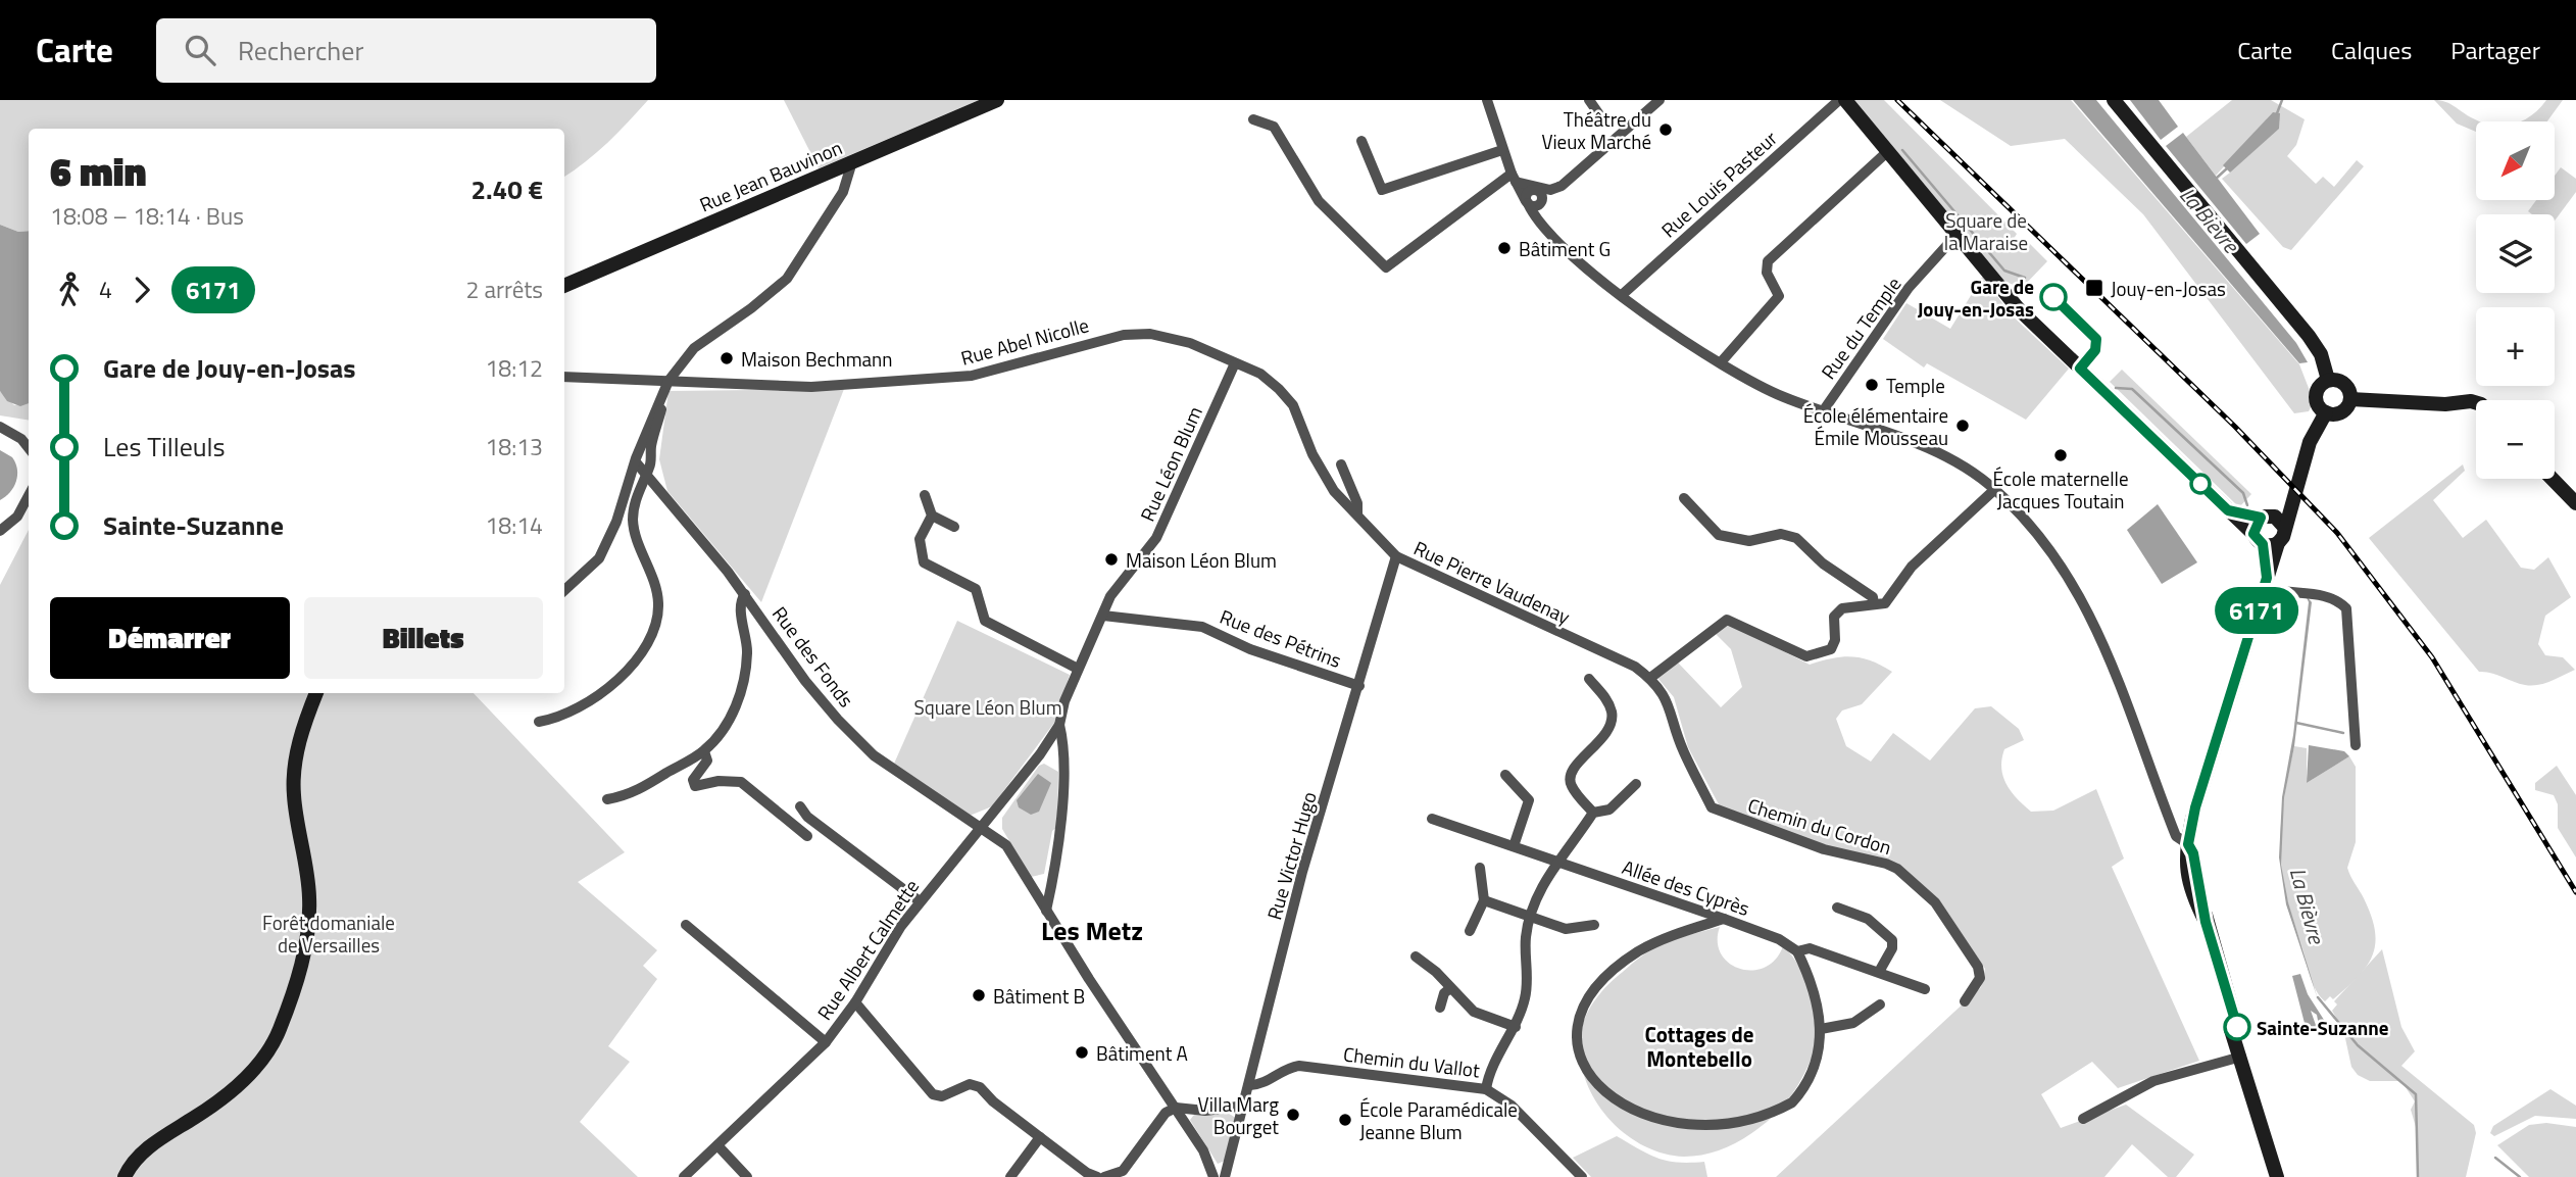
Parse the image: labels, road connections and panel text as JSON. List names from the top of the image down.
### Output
{
  "streets": {
    "main road": ["Rue Jean Bauvinon"],
    "street": [
      "Rue Louis Pasteur",
      "Rue du Temple",
      "Rue Abel Nicolle",
      "Rue Léon Blum",
      "Rue Pierre Vaudenay",
      "Rue des Pétrins",
      "Rue des Fonds",
      "Chemin du Cordon",
      "Rue Victor Hugo",
      "Allée des Cyprès",
      "Rue Albert Calmette",
      "Chemin du Vallot"
    ]
  },
  "crossings": [
    ["Rue Abel Nicolle", "Rue Léon Blum"],
    ["Rue Abel Nicolle", "Rue Pierre Vaudenay"],
    ["Rue Léon Blum", "Rue Pierre Vaudenay"],
    ["Rue Léon Blum", "Rue des Pétrins"],
    ["Rue Léon Blum", "Rue des Fonds"],
    ["Rue Léon Blum", "Rue Albert Calmette"],
    ["Rue Pierre Vaudenay", "Chemin du Cordon"],
    ["Rue Pierre Vaudenay", "Rue Victor Hugo"],
    ["Rue des Pétrins", "Rue Victor Hugo"],
    ["Rue des Fonds", "Rue Albert Calmette"],
    ["Rue Victor Hugo", "Chemin du Vallot"]
  ],
  "districts": ["Les Metz", "Cottages de Montebello"],
  "water": ["La Bièvre"],
  "parks": ["Square de la Maraise", "Square Léon Blum", "Forêt domaniale de Versailles"],
  "places": {
    "other": [
      "Théâtre du Vieux Marché",
      "Bâtiment G",
      "Gare de Jouy-en-Josas",
      "Maison Bechmann",
      "Temple",
      "École élémentaire Émile Mousseau",
      "École maternelle Jacques Toutain",
      "Maison Léon Blum",
      "Bâtiment B",
      "Sainte-Suzanne",
      "Bâtiment A",
      "Villa Marg Bourget",
      "École Paramédicale Jeanne Blum"
    ],
    "transit": ["Jouy-en-Josas"]
  },
  "lines": ["bus line 6171"],
  "north": "bottom left",
  "page": {
    "header": "Carte",
    "search": "Rechercher",
    "nav": ["Carte", "Calques", "Partager"],
    "on_map": "6171",
    "map_buttons": ["+", "−"],
    "heading": ["6 min", "18:08 – 18:14 · Bus", "2.40 €"],
    "legs": ["4", "6171", "2 arrêts"],
    "list": [
      {
        "name": "Gare de Jouy-en-Josas",
        "value": "18:12"
      },
      {
        "name": "Les Tilleuls",
        "value": "18:13"
      },
      {
        "name": "Sainte-Suzanne",
        "value": "18:14"
      }
    ],
    "buttons": ["Démarrer", "Billets"]
  }
}
